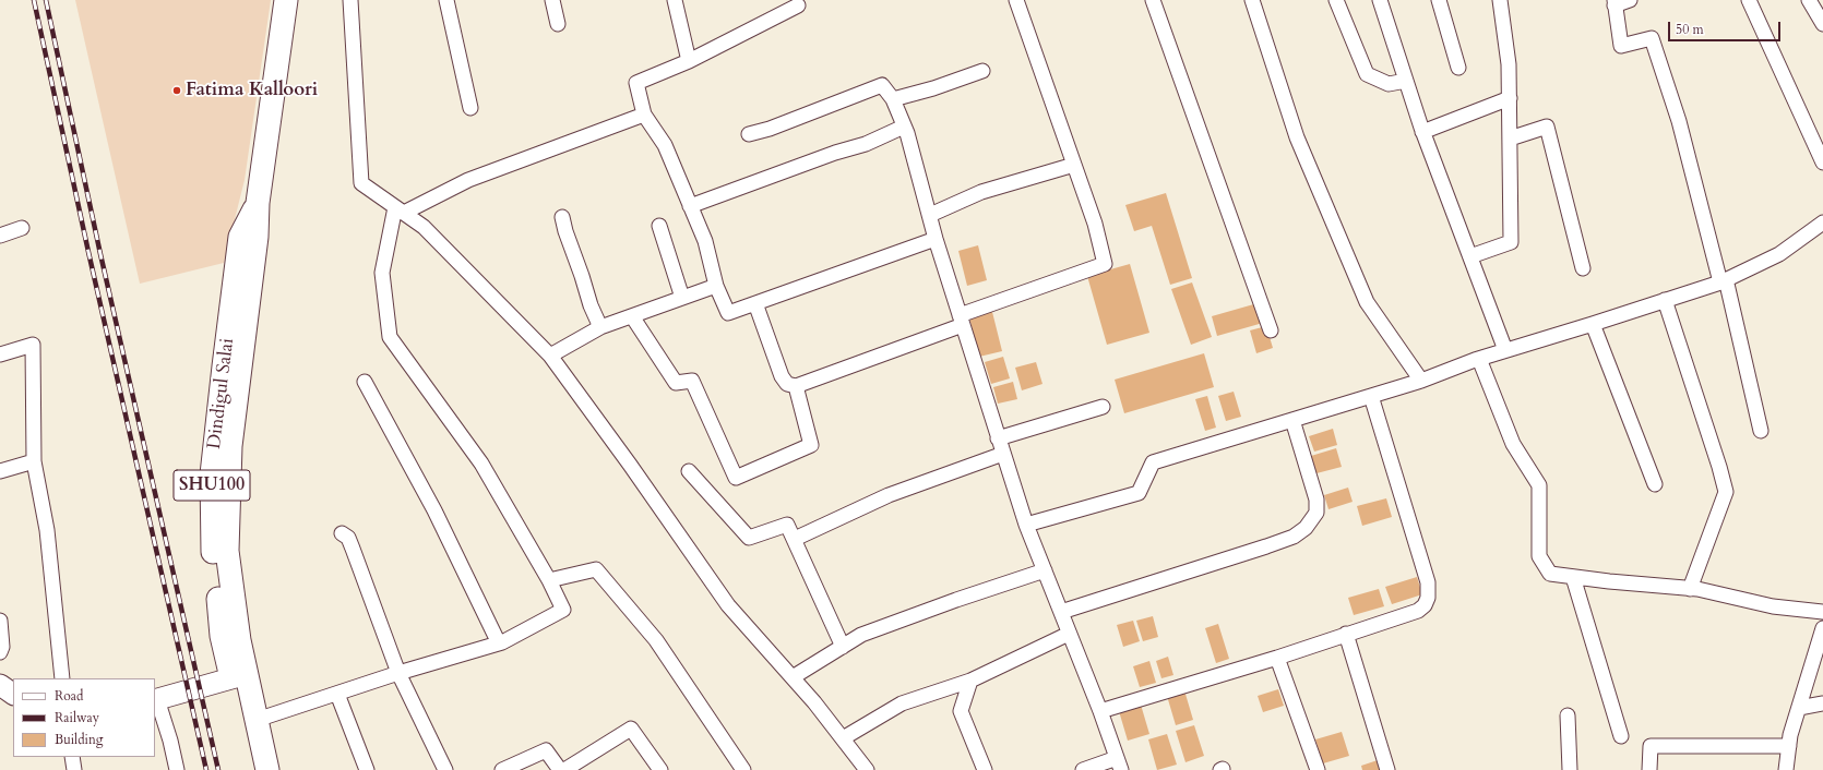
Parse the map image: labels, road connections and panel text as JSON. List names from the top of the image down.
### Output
{
  "streets": {
    "main road": ["Dindigul Salai", "SHU100"]
  },
  "places": ["Fatima Kalloori"],
  "legend": ["Road", "Railway", "Building"],
  "scale_bar": "50 m"
}
